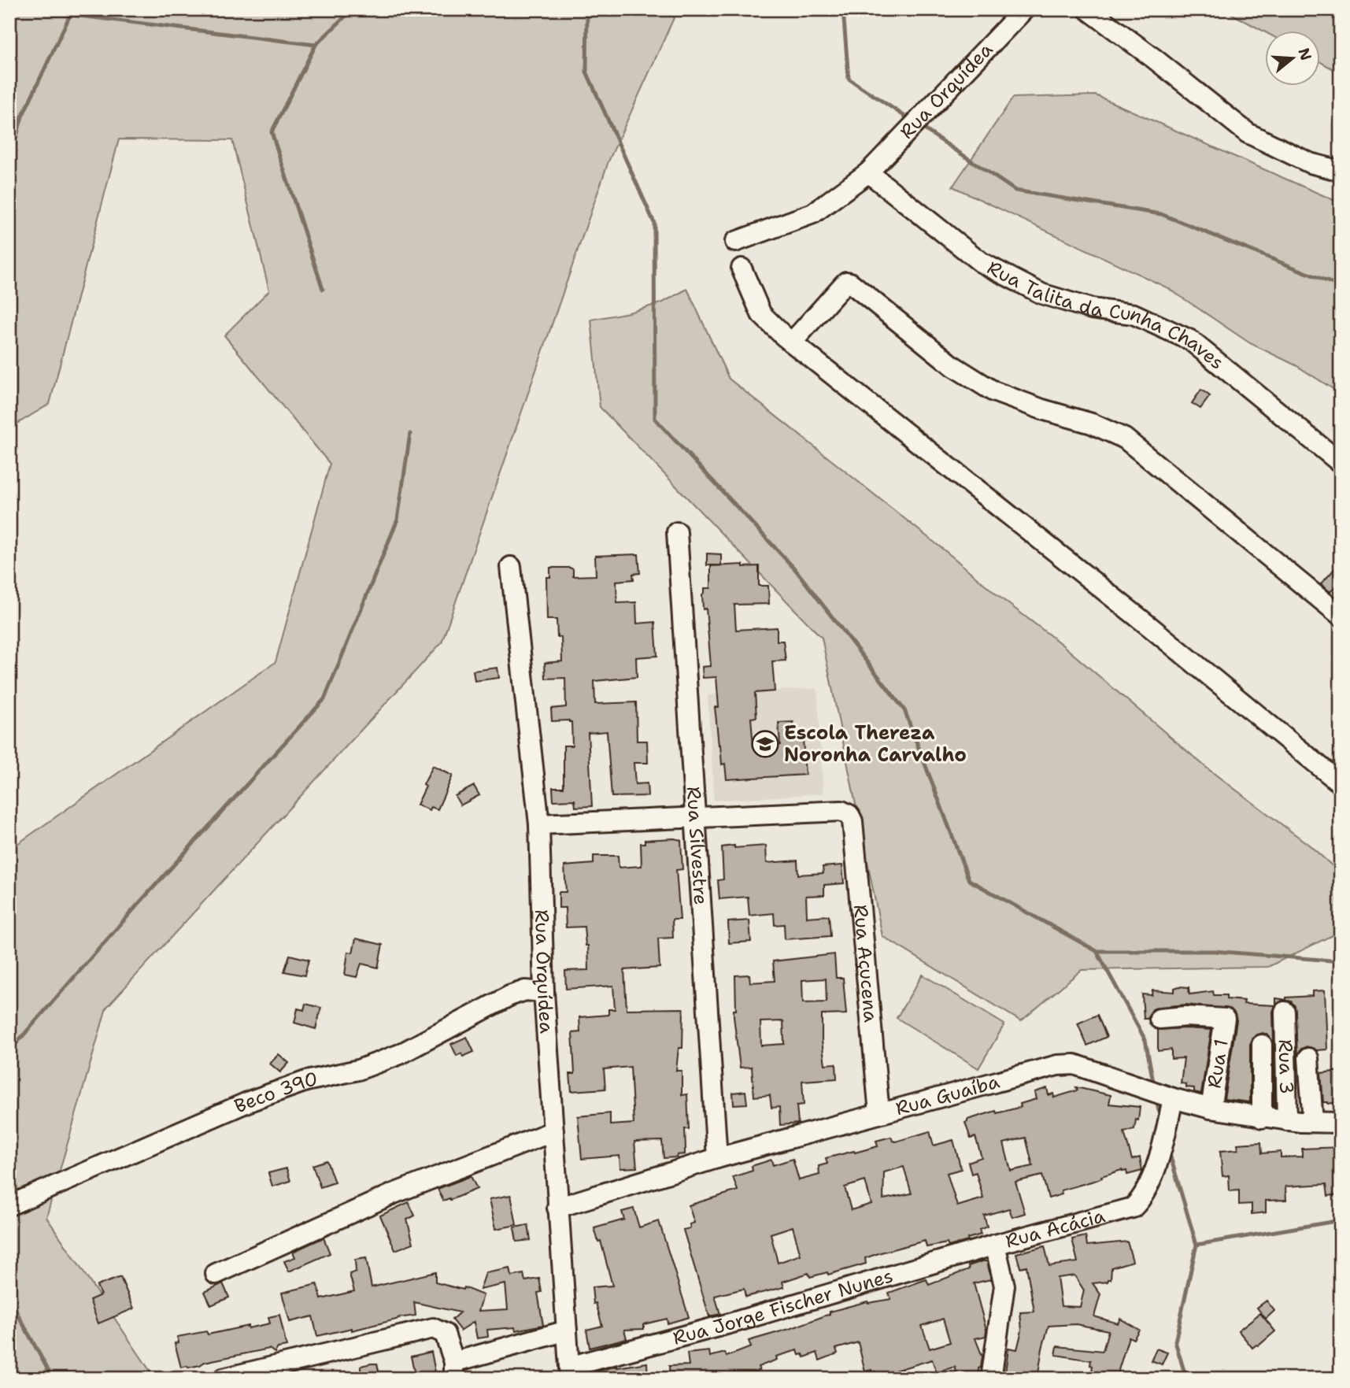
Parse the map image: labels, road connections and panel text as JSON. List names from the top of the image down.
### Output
{
  "streets": {
    "street": [
      "Rua Orquídea",
      "Rua Talita da Cunha Chaves",
      "Rua Silvestre",
      "Rua Açucena",
      "Rua 1",
      "Rua 3",
      "Beco 390",
      "Rua Guaíba",
      "Rua Acácia",
      "Rua Jorge Fischer Nunes"
    ]
  },
  "crossings": [
    ["Rua Orquídea", "Rua Talita da Cunha Chaves"],
    ["Rua Orquídea", "Beco 390"],
    ["Rua Orquídea", "Rua Guaíba"],
    ["Rua Orquídea", "Rua Jorge Fischer Nunes"],
    ["Rua Silvestre", "Rua Açucena"],
    ["Rua Silvestre", "Rua Guaíba"],
    ["Rua Açucena", "Rua Guaíba"],
    ["Rua 1", "Rua Guaíba"],
    ["Rua 3", "Rua Guaíba"],
    ["Rua Guaíba", "Rua Acácia"],
    ["Rua Acácia", "Rua Jorge Fischer Nunes"]
  ],
  "places": {
    "school or university": ["Escola Thereza Noronha Carvalho"]
  },
  "north": "right"
}
